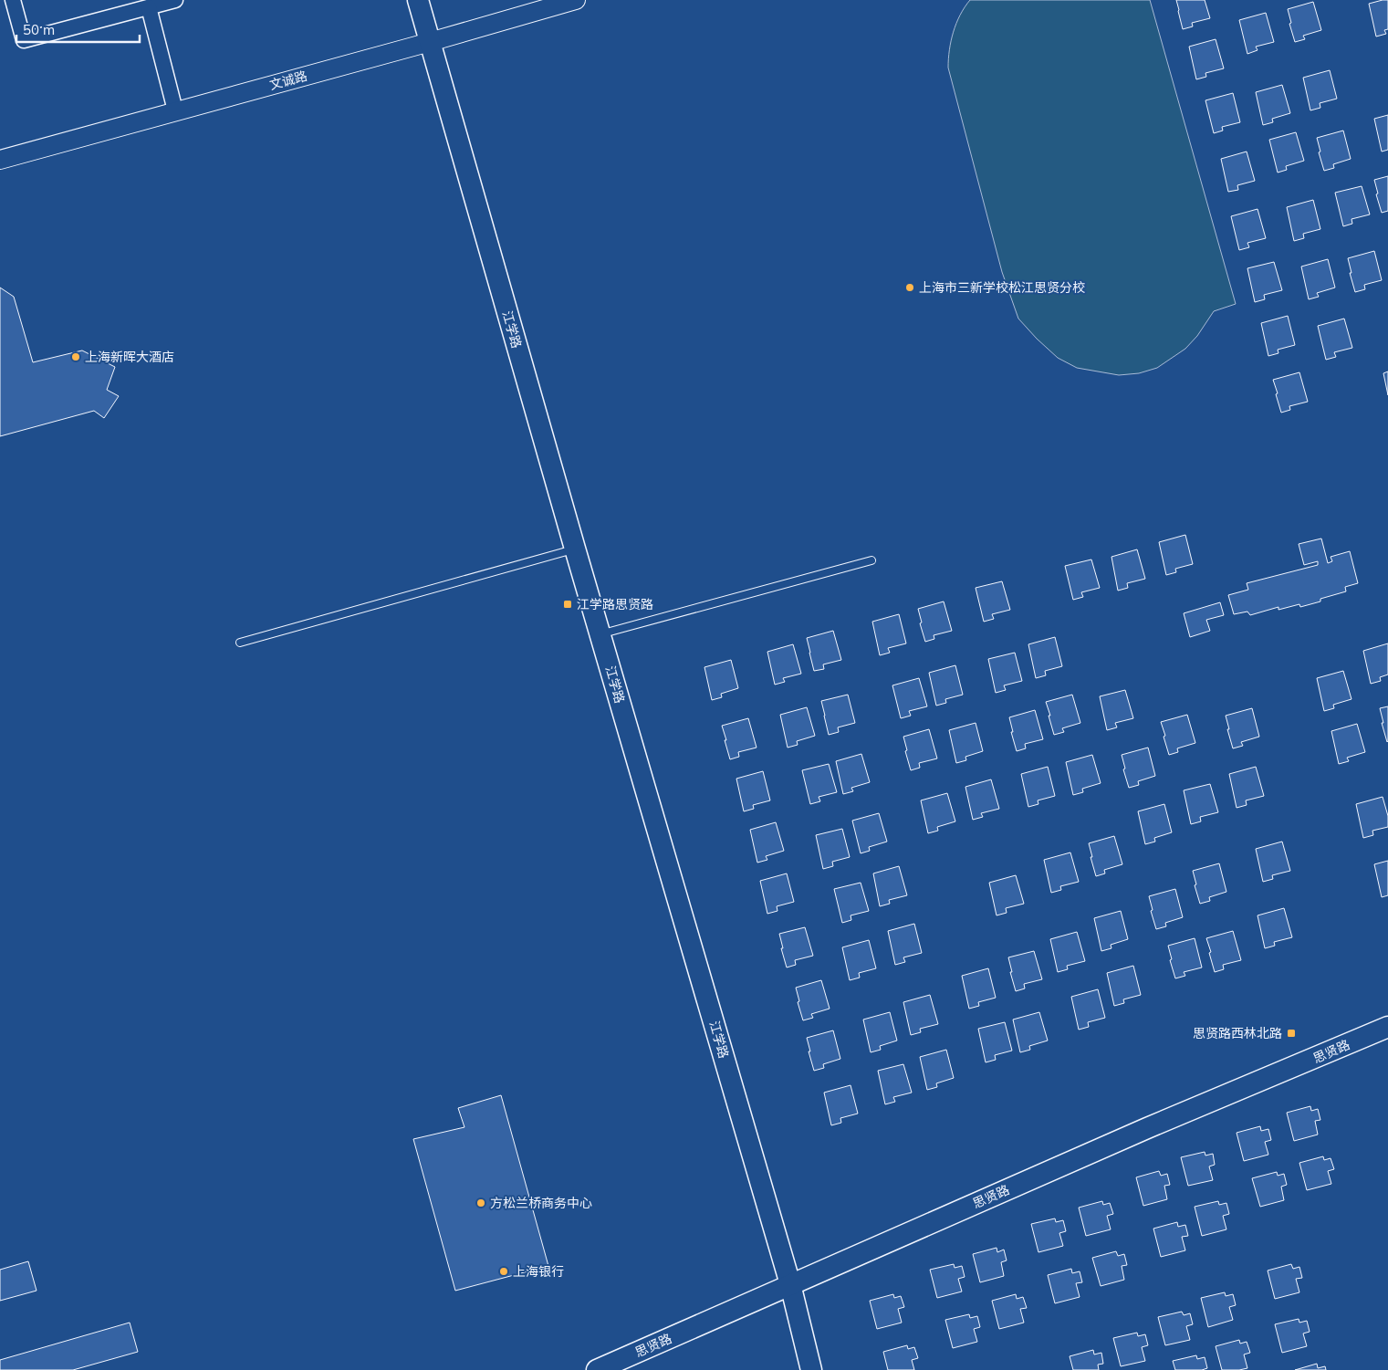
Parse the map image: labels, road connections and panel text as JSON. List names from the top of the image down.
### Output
{
  "streets": {
    "main road": ["江学路", "思贤路"],
    "street": ["文诚路"]
  },
  "crossings": [
    ["文诚路", "江学路"],
    ["江学路", "思贤路"]
  ],
  "places": {
    "other": [
      "上海市三新学校松江思贤分校",
      "上海新晖大酒店",
      "方松兰桥商务中心",
      "上海银行"
    ],
    "transit": ["江学路思贤路", "思贤路西林北路"]
  },
  "scale_bar": "50 m"
}
